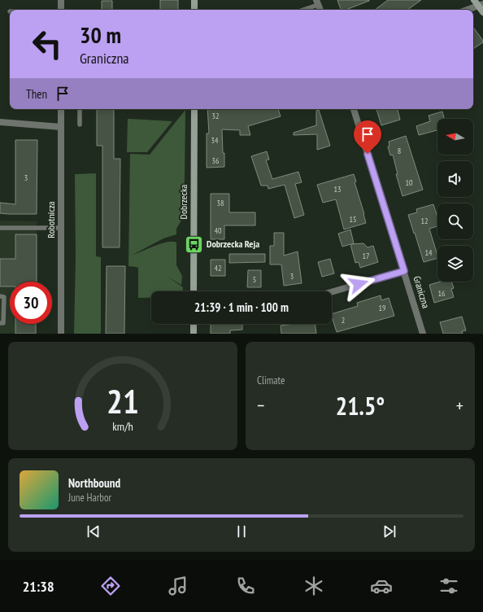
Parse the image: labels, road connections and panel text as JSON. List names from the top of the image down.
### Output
{
  "streets": {
    "street": ["Dobrzecka", "Robotnicza", "Graniczna"]
  },
  "places": {
    "bus stop": ["Dobrzecka Reja"]
  },
  "house_numbers": [
    "32",
    "34",
    "8",
    "36",
    "3",
    "10",
    "13",
    "38",
    "15",
    "12",
    "40",
    "14",
    "17",
    "42",
    "3",
    "5",
    "16",
    "19",
    "2"
  ],
  "north": "left",
  "page": {
    "turn": ["30 m", "Graniczna"],
    "then": "Then",
    "limit": "30",
    "trip": "21:39 · 1 min · 100 m",
    "tile": "Climate",
    "heat": ["−", "21.5°", "+"],
    "song": ["Northbound", "June Harbor"],
    "tabs": "21:38",
    "gauge": ["21", "km/h"]
  }
}
